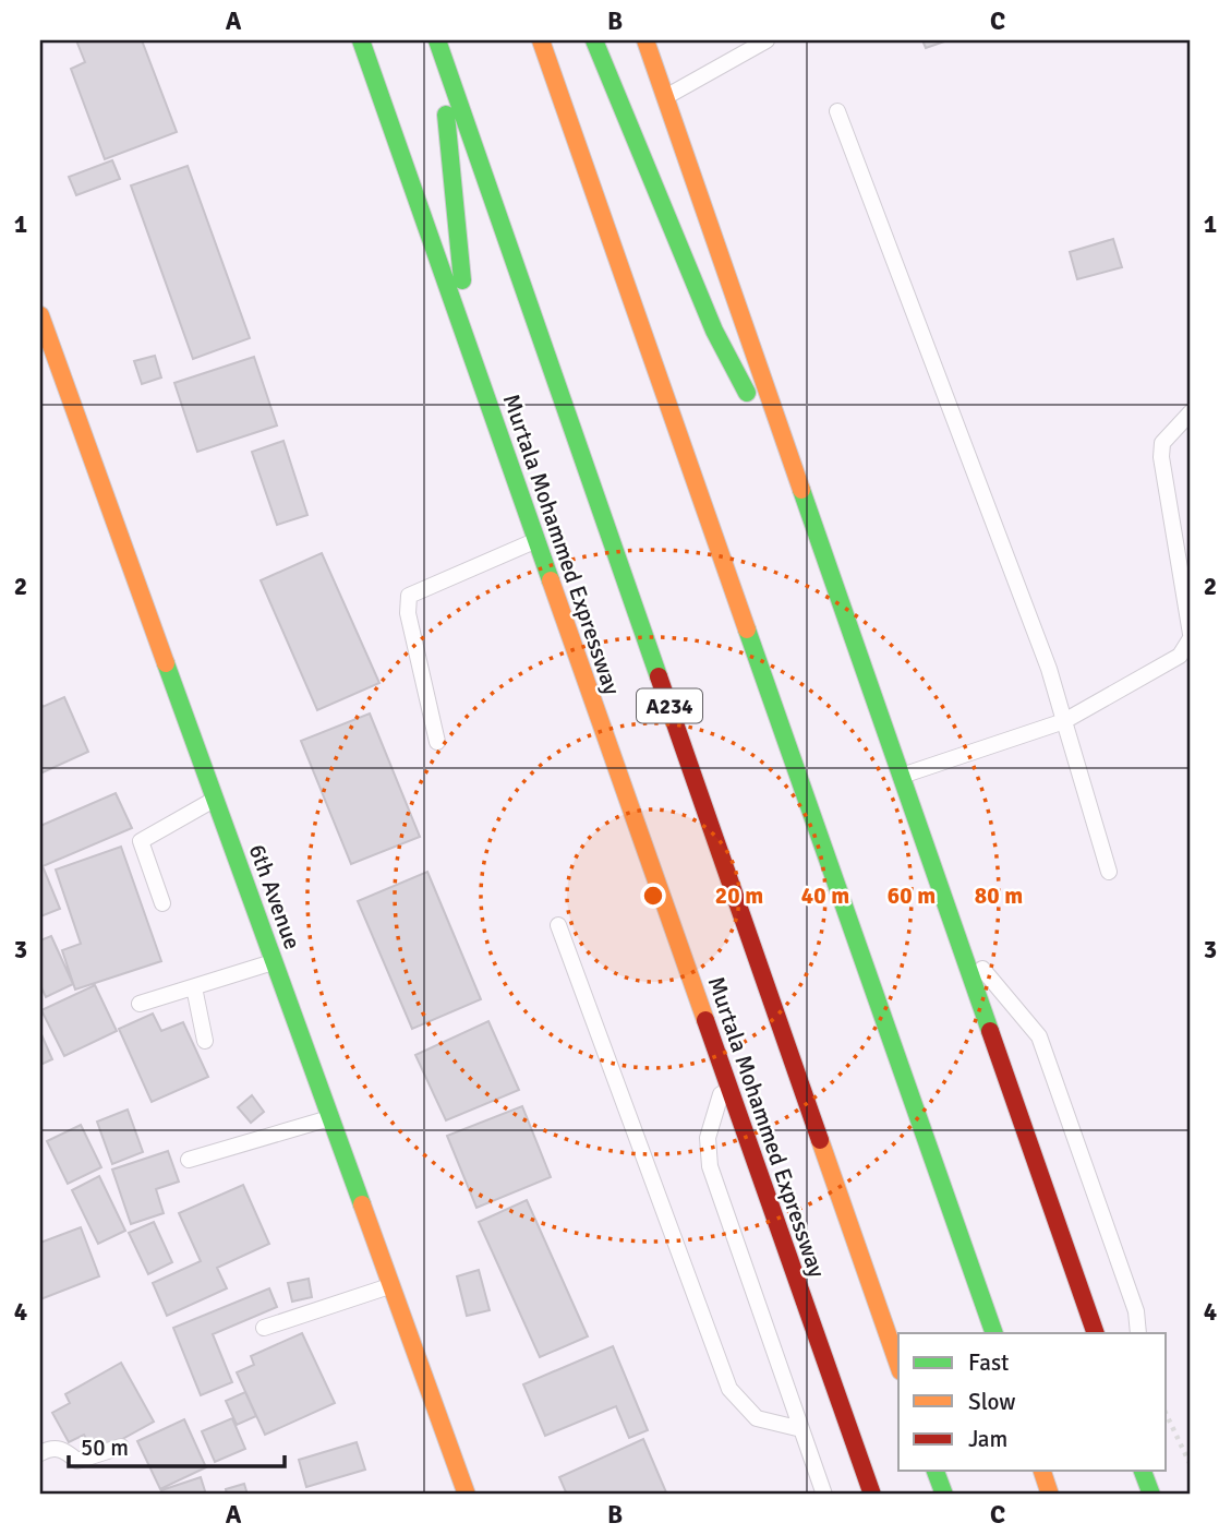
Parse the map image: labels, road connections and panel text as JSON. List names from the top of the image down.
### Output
{
  "streets": {
    "main road": ["Murtala Mohammed Expressway", "A234", "6th Avenue"]
  },
  "legend": ["Fast", "Slow", "Jam"],
  "scale_bar": "50 m",
  "grid": {
    "columns": ["A", "B", "C"],
    "rows": [
      "1",
      "2",
      "3",
      "4"
    ]
  },
  "rings": [
    "20 m",
    "40 m",
    "60 m",
    "80 m"
  ]
}
